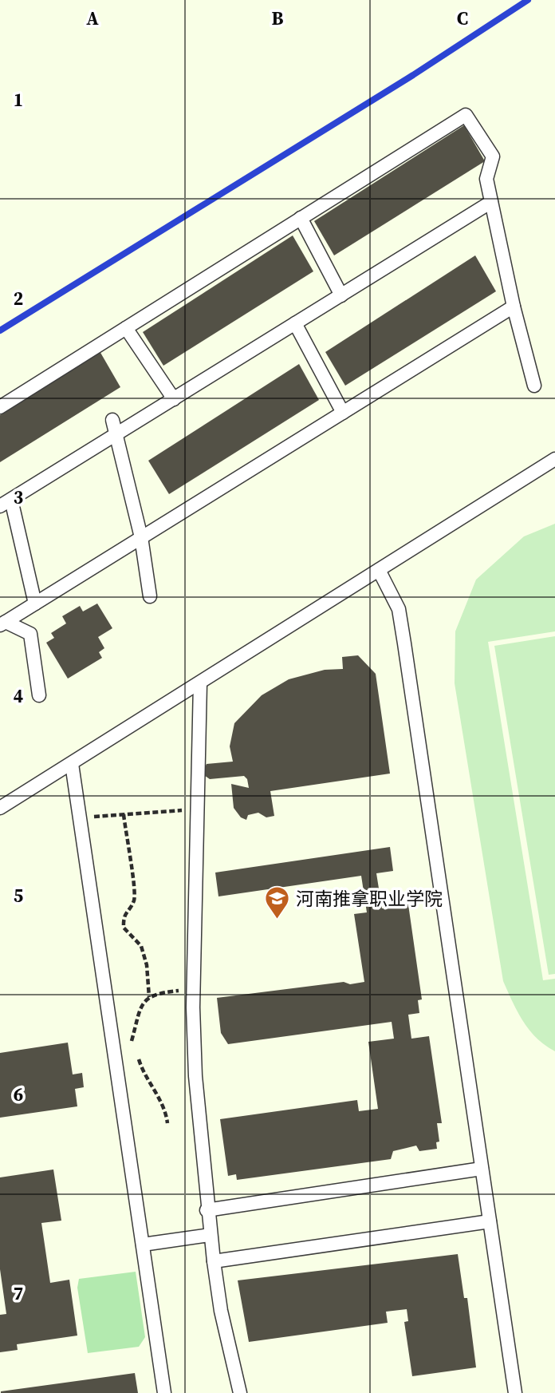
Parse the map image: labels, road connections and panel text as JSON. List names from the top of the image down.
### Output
{
  "places": {
    "school or university": ["河南推拿职业学院"]
  },
  "grid": {
    "columns": ["A", "B", "C"],
    "rows": [
      "1",
      "2",
      "3",
      "4",
      "5",
      "6",
      "7"
    ]
  }
}
